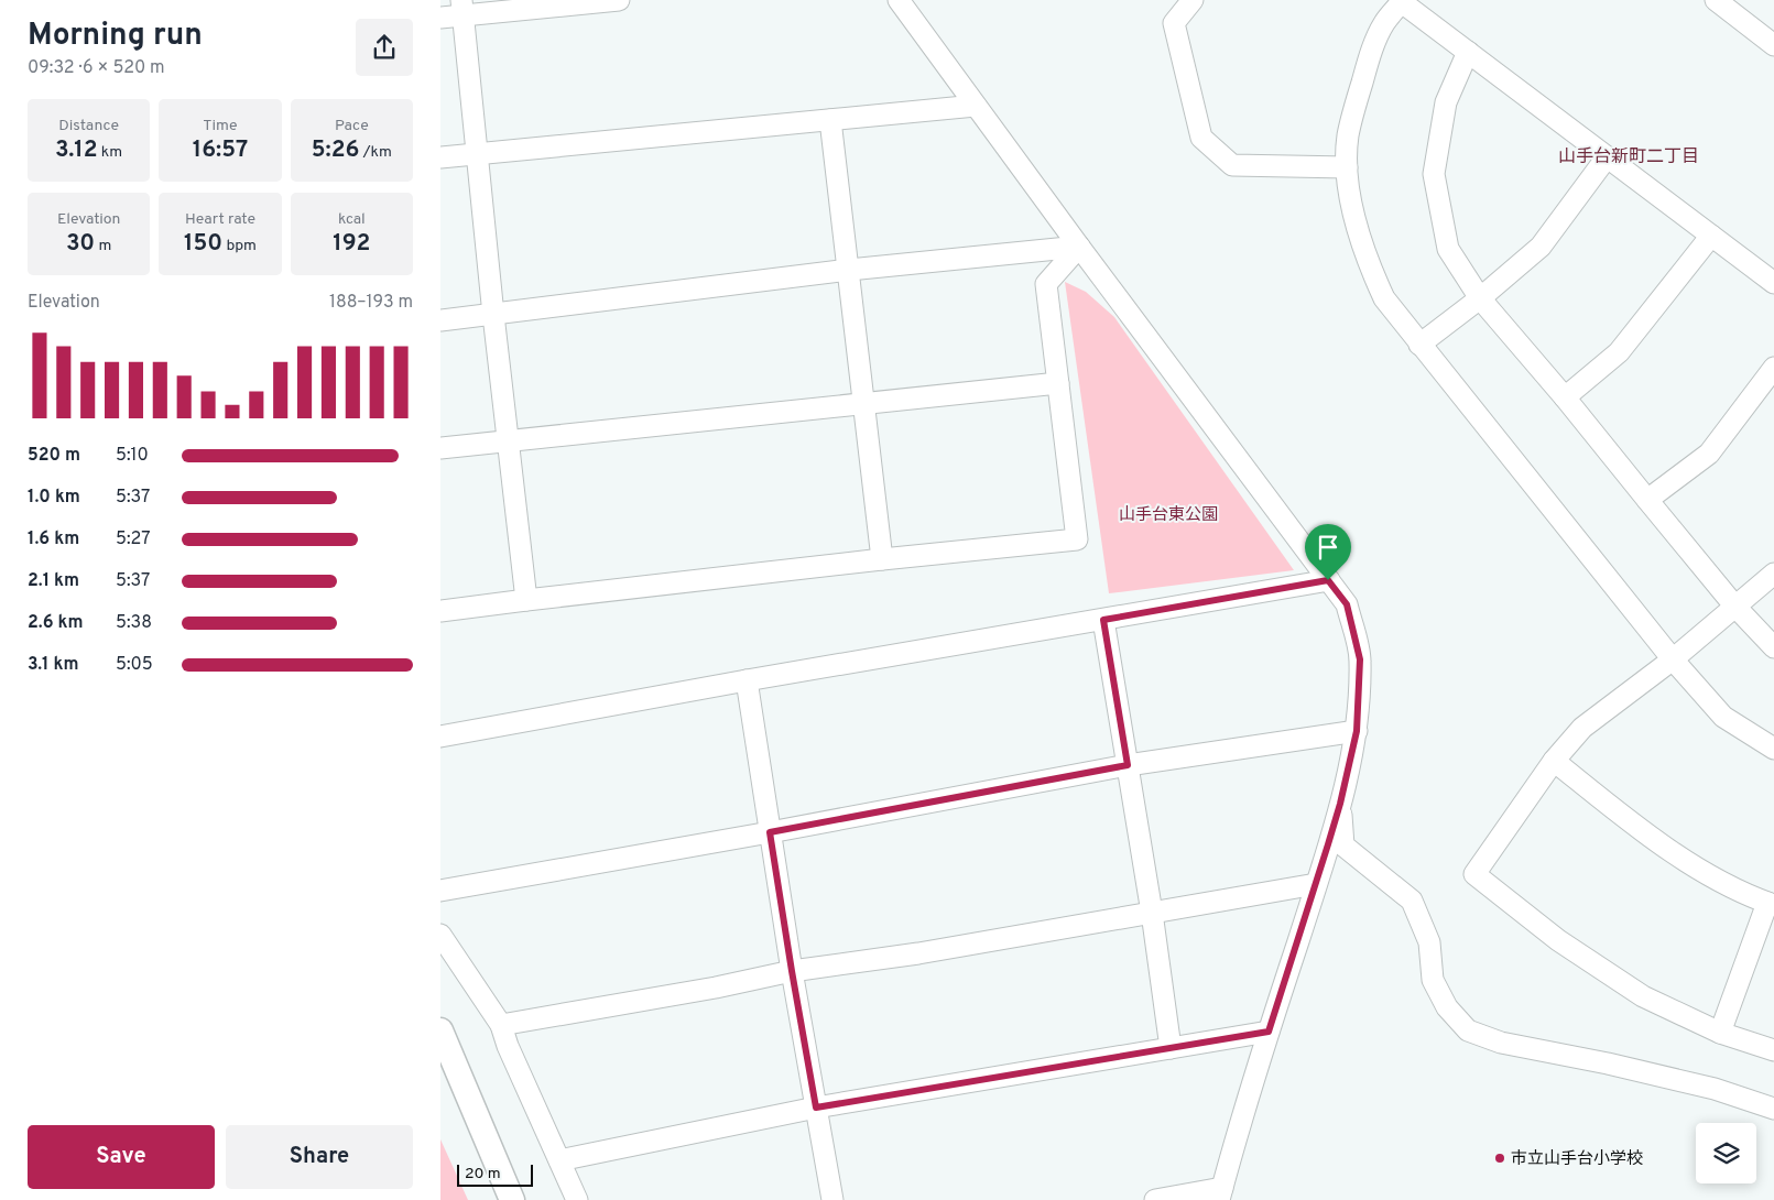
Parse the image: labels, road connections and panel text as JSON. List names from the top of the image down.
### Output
{
  "districts": ["山手台新町二丁目"],
  "parks": ["山手台東公園"],
  "places": ["市立山手台小学校"],
  "scale_bar": "20 m",
  "page": {
    "heading": ["Morning run", "09:32 · 6 × 520 m"],
    "stats": [
      ["Distance", "3.12 km"],
      ["Time", "16:57"],
      ["Pace", "5:26 /km"],
      ["Elevation", "30 m"],
      ["Heart rate", "150 bpm"],
      ["kcal", "192"]
    ],
    "chart": ["Elevation", "188–193 m"],
    "list": [
      {
        "name": "520 m",
        "note": "5:10"
      },
      {
        "name": "1.0 km",
        "note": "5:37"
      },
      {
        "name": "1.6 km",
        "note": "5:27"
      },
      {
        "name": "2.1 km",
        "note": "5:37"
      },
      {
        "name": "2.6 km",
        "note": "5:38"
      },
      {
        "name": "3.1 km",
        "note": "5:05"
      }
    ],
    "buttons": ["Save", "Share"],
    "scale": "20 m"
  }
}
